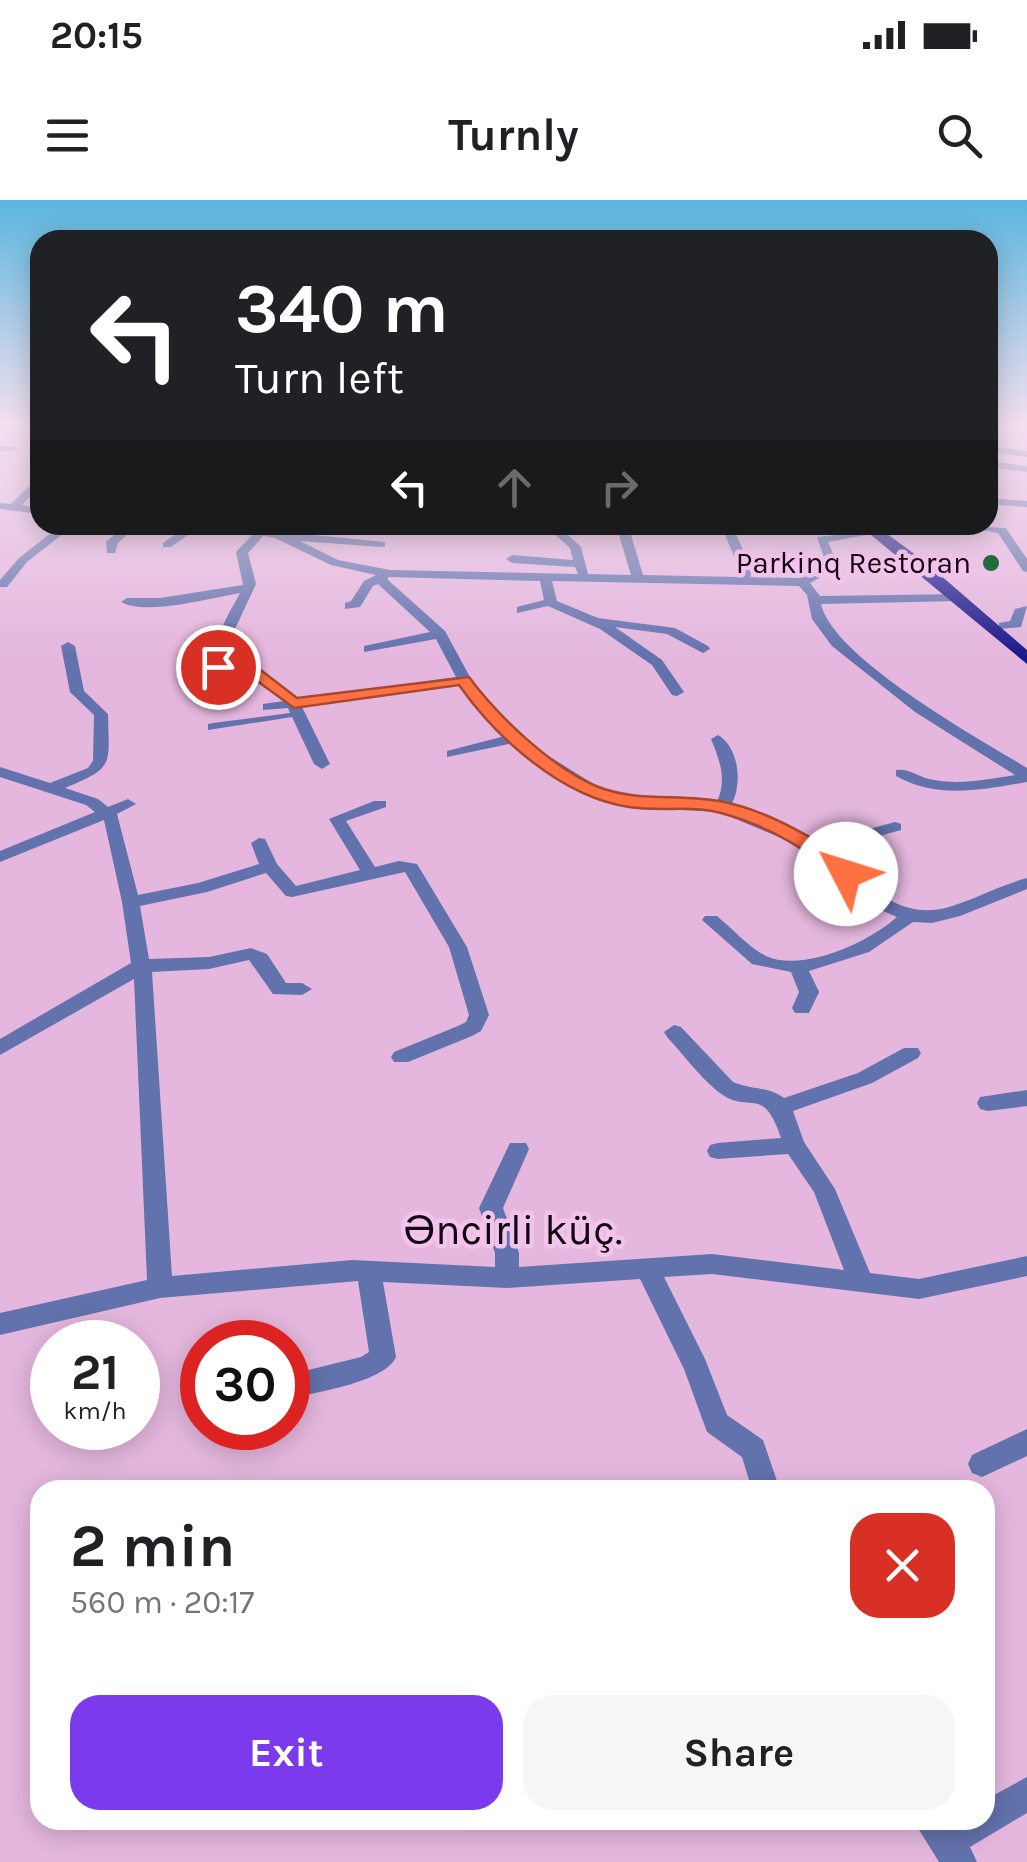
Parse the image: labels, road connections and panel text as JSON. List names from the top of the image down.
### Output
{
  "streets": {
    "street": ["Əncirli küç."]
  },
  "places": ["Parkinq Restoran"],
  "page": {
    "status": "20:15",
    "header": "Turnly",
    "turn": ["340 m", "Turn left"],
    "speed": "21 km/h",
    "limit": "30",
    "heading": ["2 min", "560 m · 20:17"],
    "buttons": ["Exit", "Share"]
  }
}
